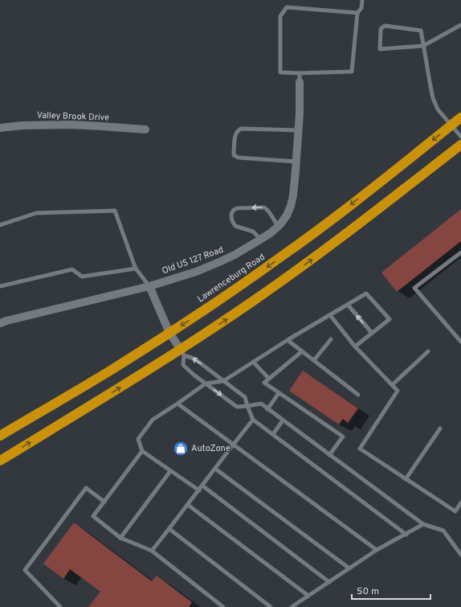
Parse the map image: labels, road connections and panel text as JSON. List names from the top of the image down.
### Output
{
  "streets": {
    "highway": ["Lawrenceburg Road"],
    "street": ["Valley Brook Drive", "Old US 127 Road"]
  },
  "places": {
    "shop": ["AutoZone"]
  },
  "scale_bar": "50 m"
}
